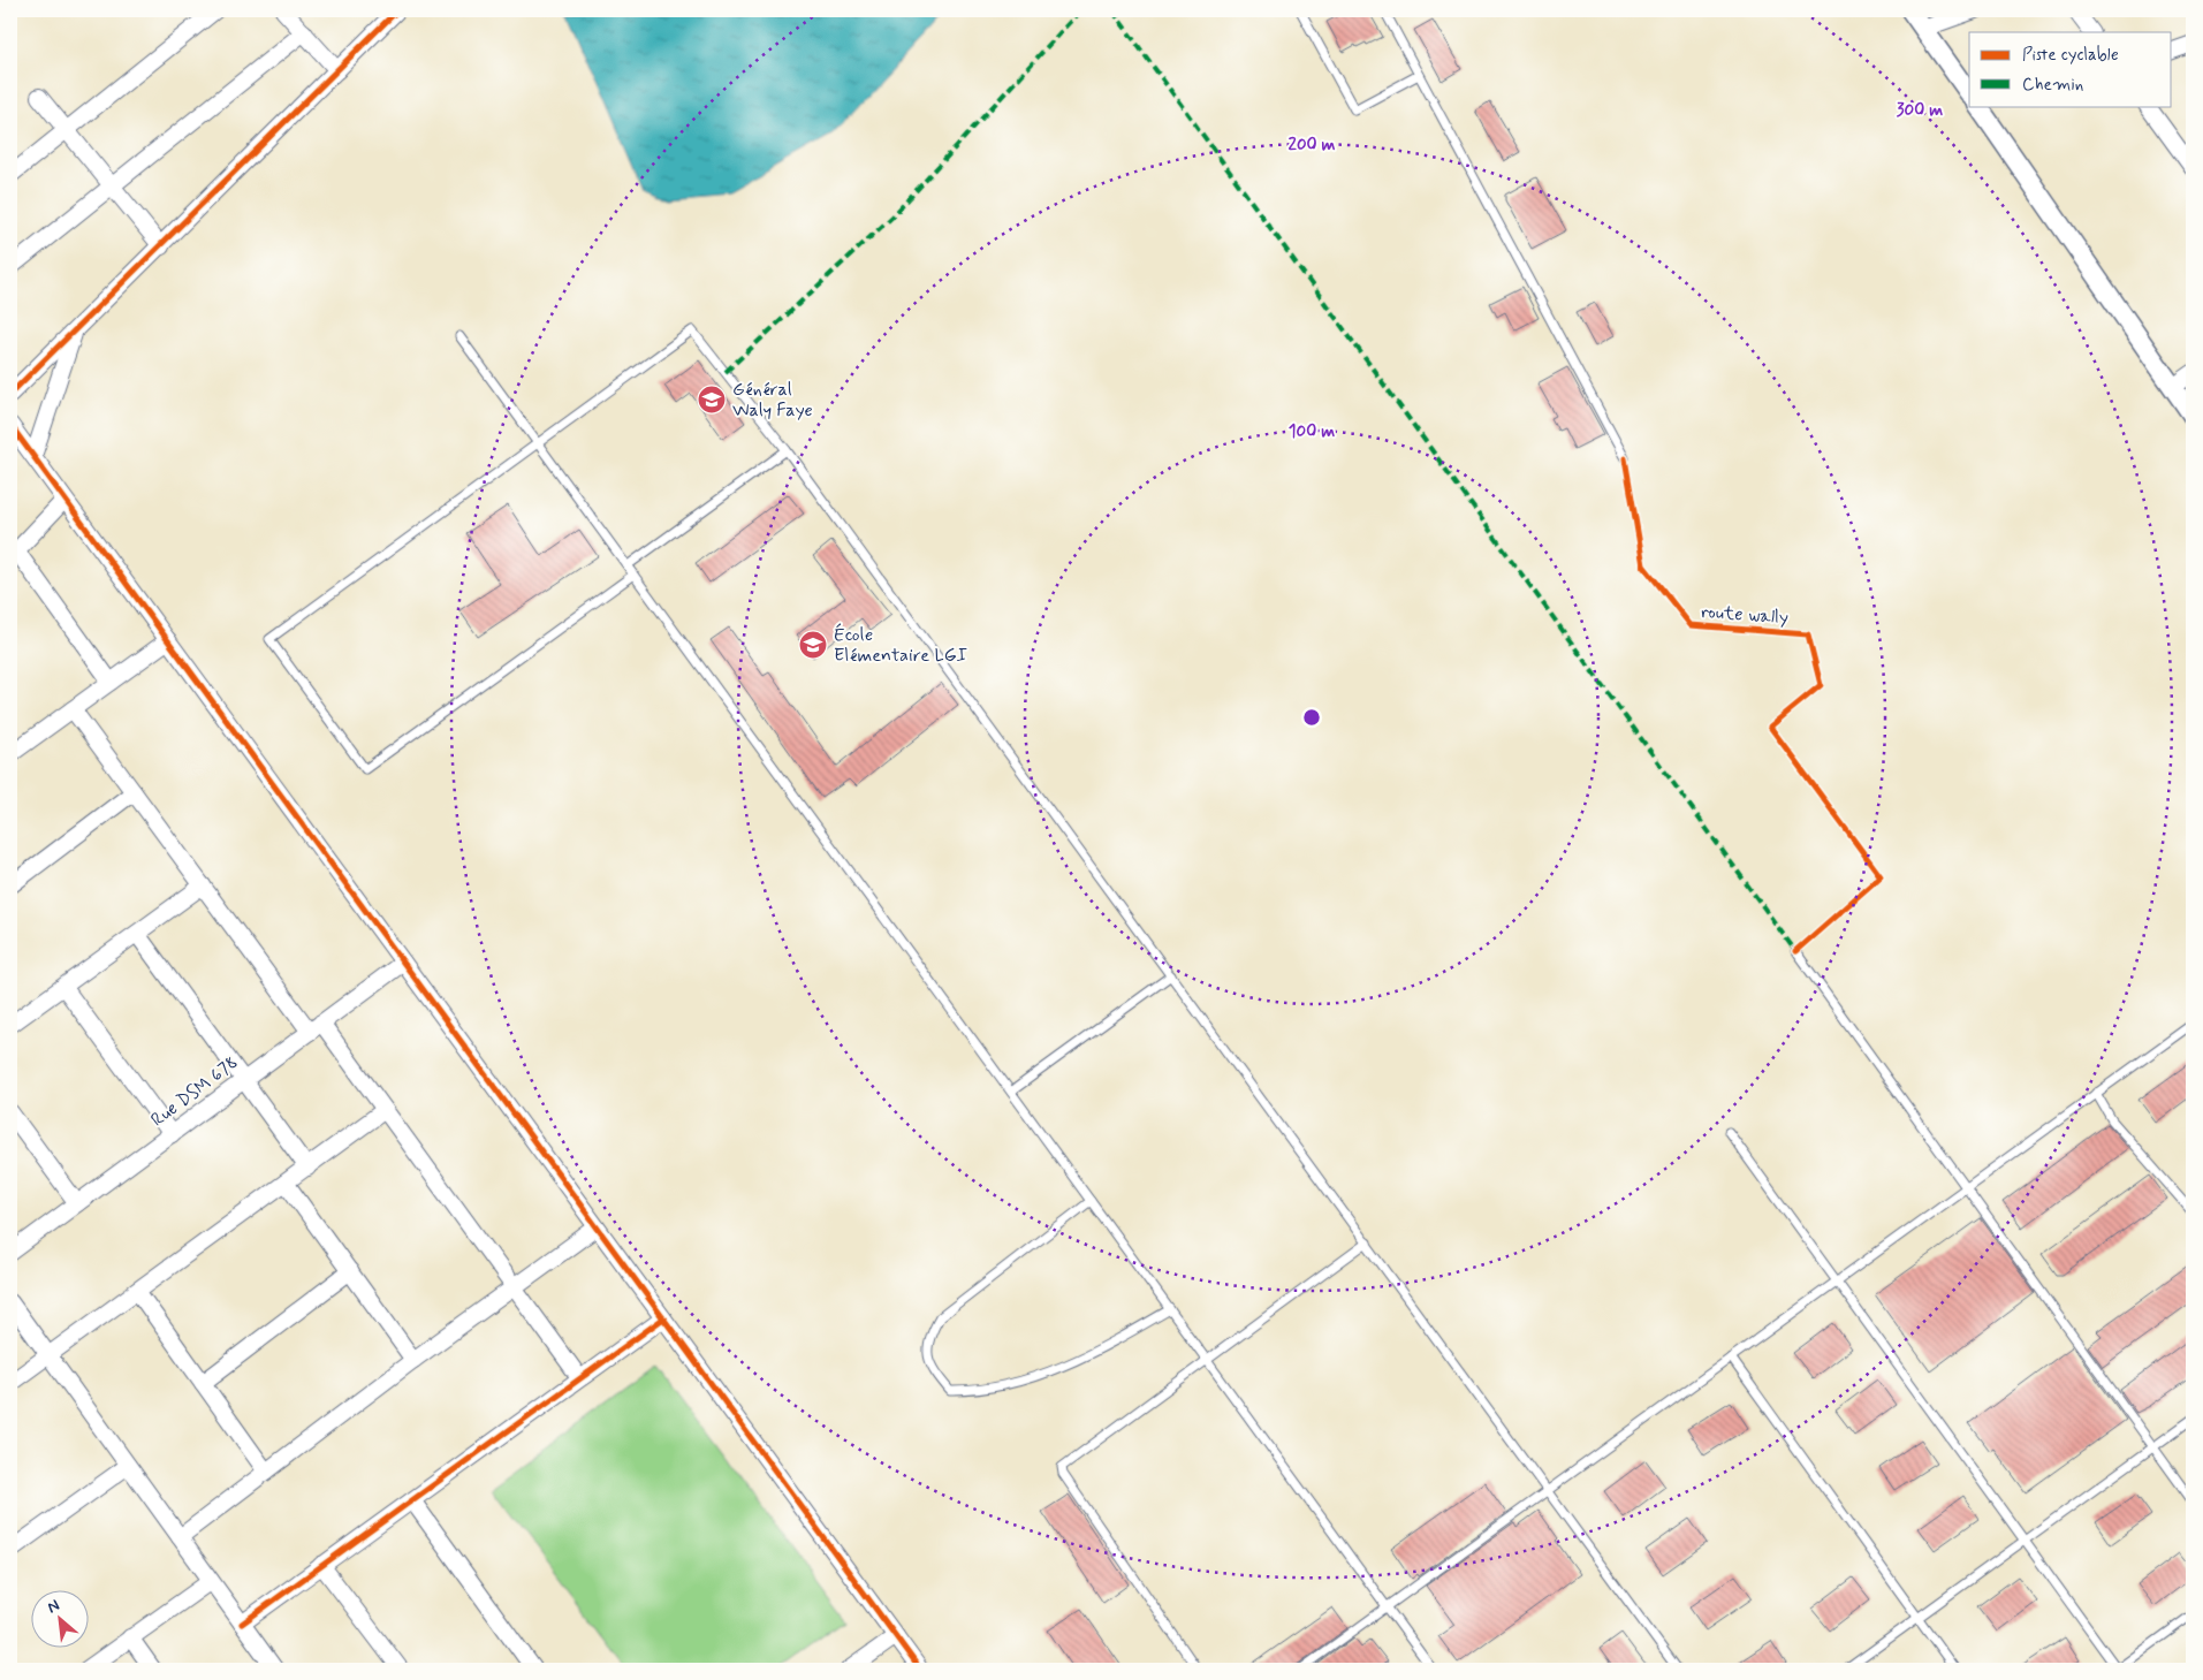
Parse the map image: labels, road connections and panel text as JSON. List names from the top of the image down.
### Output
{
  "streets": {
    "street": ["Rue DSM 678"],
    "cycle path": ["route wally"]
  },
  "places": {
    "school or university": ["Général Waly Faye", "École Elémentaire LGI"]
  },
  "legend": ["Piste cyclable", "Chemin"],
  "north": "top left",
  "rings": ["300 m", "200 m", "100 m"]
}
